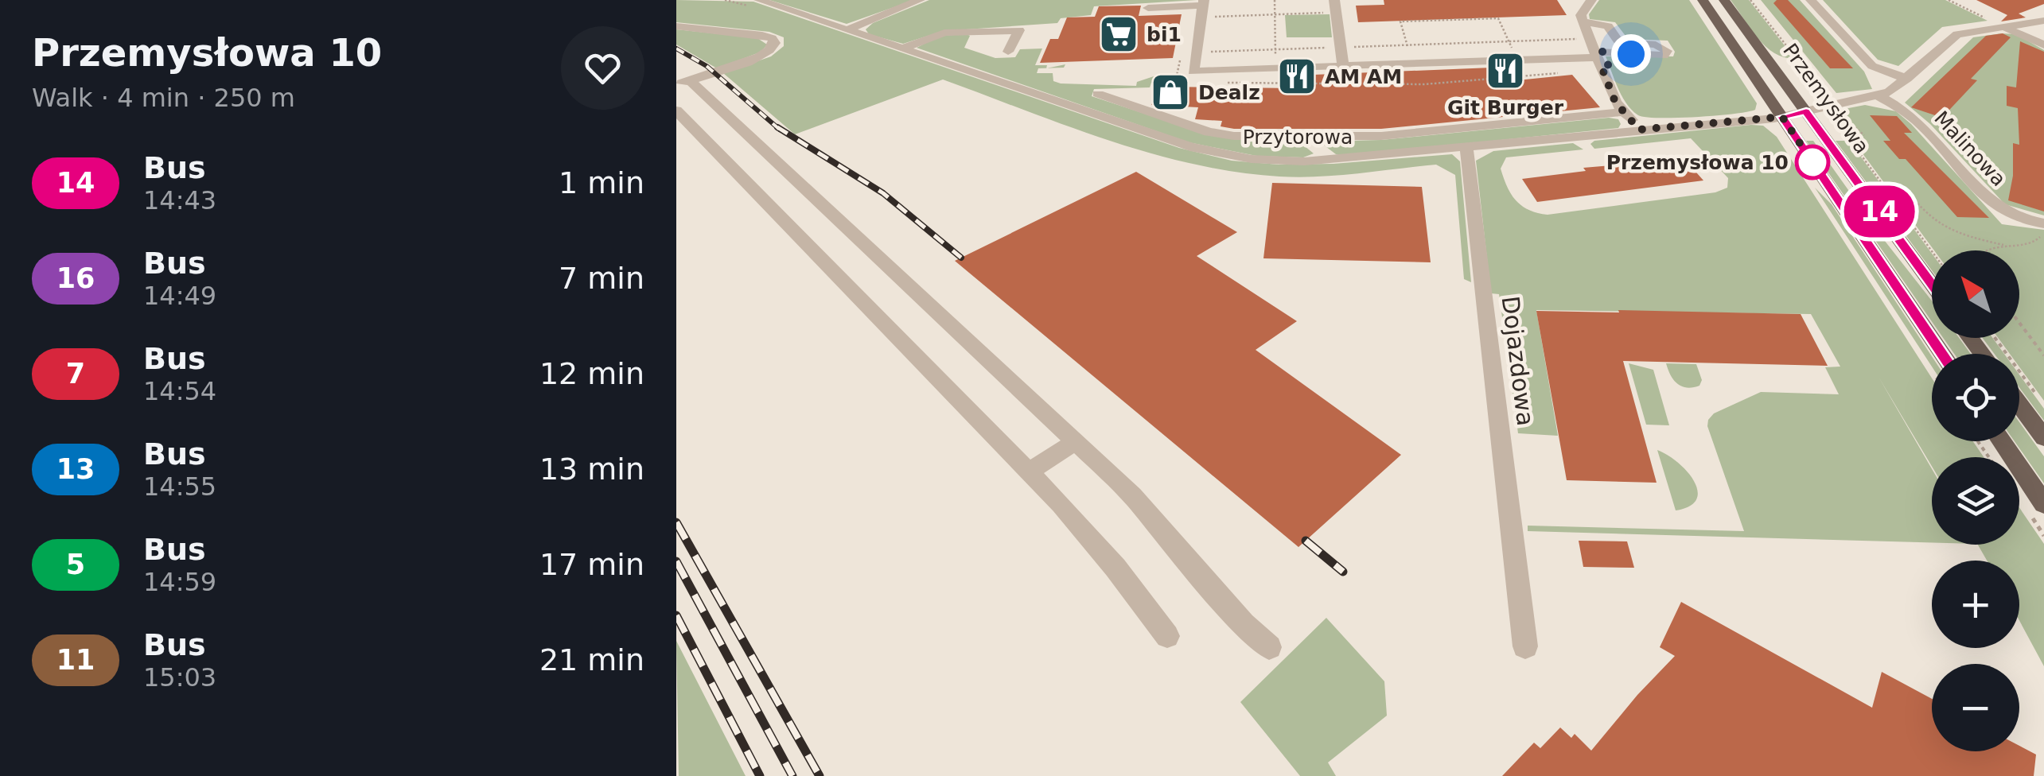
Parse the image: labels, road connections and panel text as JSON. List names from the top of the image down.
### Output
{
  "streets": {
    "main road": ["Przemysłowa"],
    "street": ["Przytorowa", "Malinowa", "Dojazdowa"]
  },
  "crossings": [
    ["Przemysłowa", "Przytorowa"],
    ["Przytorowa", "Dojazdowa"]
  ],
  "places": {
    "supermarket": ["bi1"],
    "restaurant": ["Git Burger", "AM AM"],
    "shop": ["Dealz"],
    "other": ["Przemysłowa 10"]
  },
  "lines": ["bus line 14"],
  "north": "top left",
  "page": {
    "heading": ["Przemysłowa 10", "Walk · 4 min · 250 m"],
    "on_map": "14",
    "list": [
      {
        "mark": "14",
        "name": "Bus",
        "note": "14:43",
        "value": "1 min"
      },
      {
        "mark": "16",
        "name": "Bus",
        "note": "14:49",
        "value": "7 min"
      },
      {
        "mark": "7",
        "name": "Bus",
        "note": "14:54",
        "value": "12 min"
      },
      {
        "mark": "13",
        "name": "Bus",
        "note": "14:55",
        "value": "13 min"
      },
      {
        "mark": "5",
        "name": "Bus",
        "note": "14:59",
        "value": "17 min"
      },
      {
        "mark": "11",
        "name": "Bus",
        "note": "15:03",
        "value": "21 min"
      }
    ],
    "map_buttons": ["+", "−"]
  }
}
